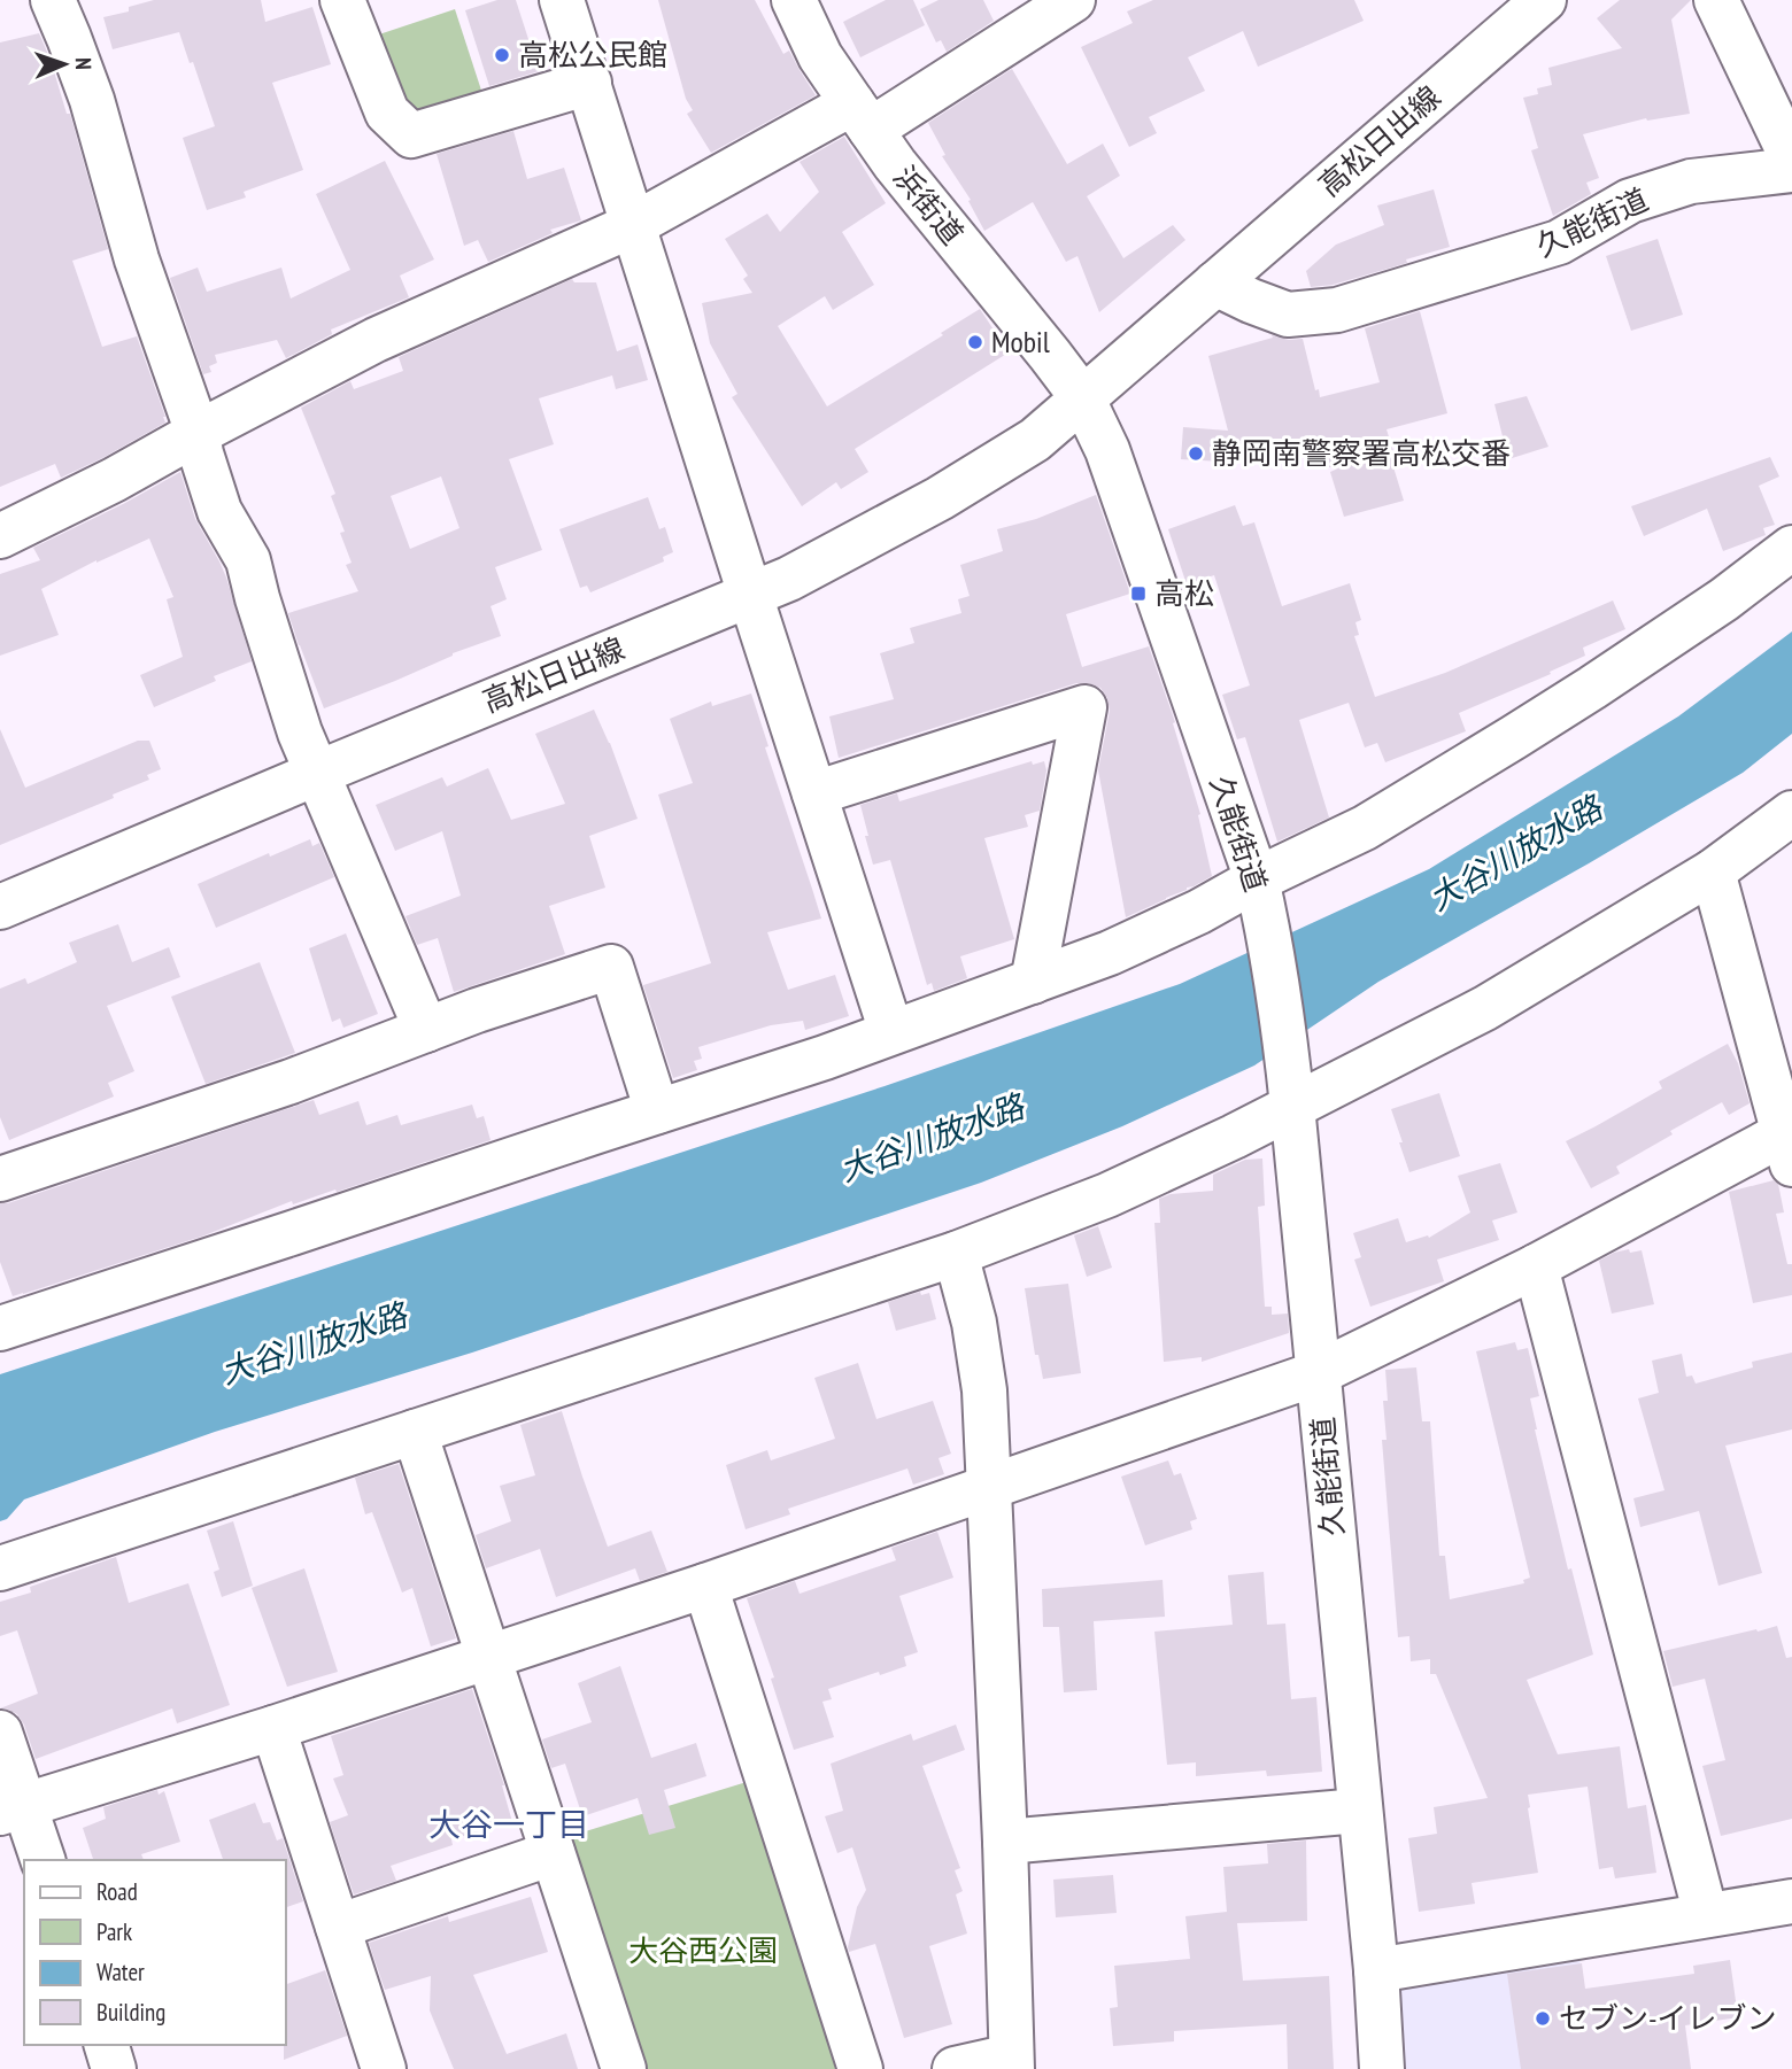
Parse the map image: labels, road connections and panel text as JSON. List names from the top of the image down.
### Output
{
  "streets": {
    "street": ["高松日出線", "浜街道", "久能街道"]
  },
  "crossings": [
    ["高松日出線", "浜街道"],
    ["高松日出線", "久能街道"],
    ["浜街道", "久能街道"]
  ],
  "districts": ["大谷一丁目"],
  "water": ["大谷川放水路"],
  "parks": ["大谷西公園"],
  "places": {
    "other": [
      "高松公民館",
      "Mobil",
      "静岡南警察署高松交番",
      "セブン-イレブン"
    ],
    "transit": ["高松"]
  },
  "legend": [
    "Road",
    "Park",
    "Water",
    "Building"
  ],
  "north": "right"
}
